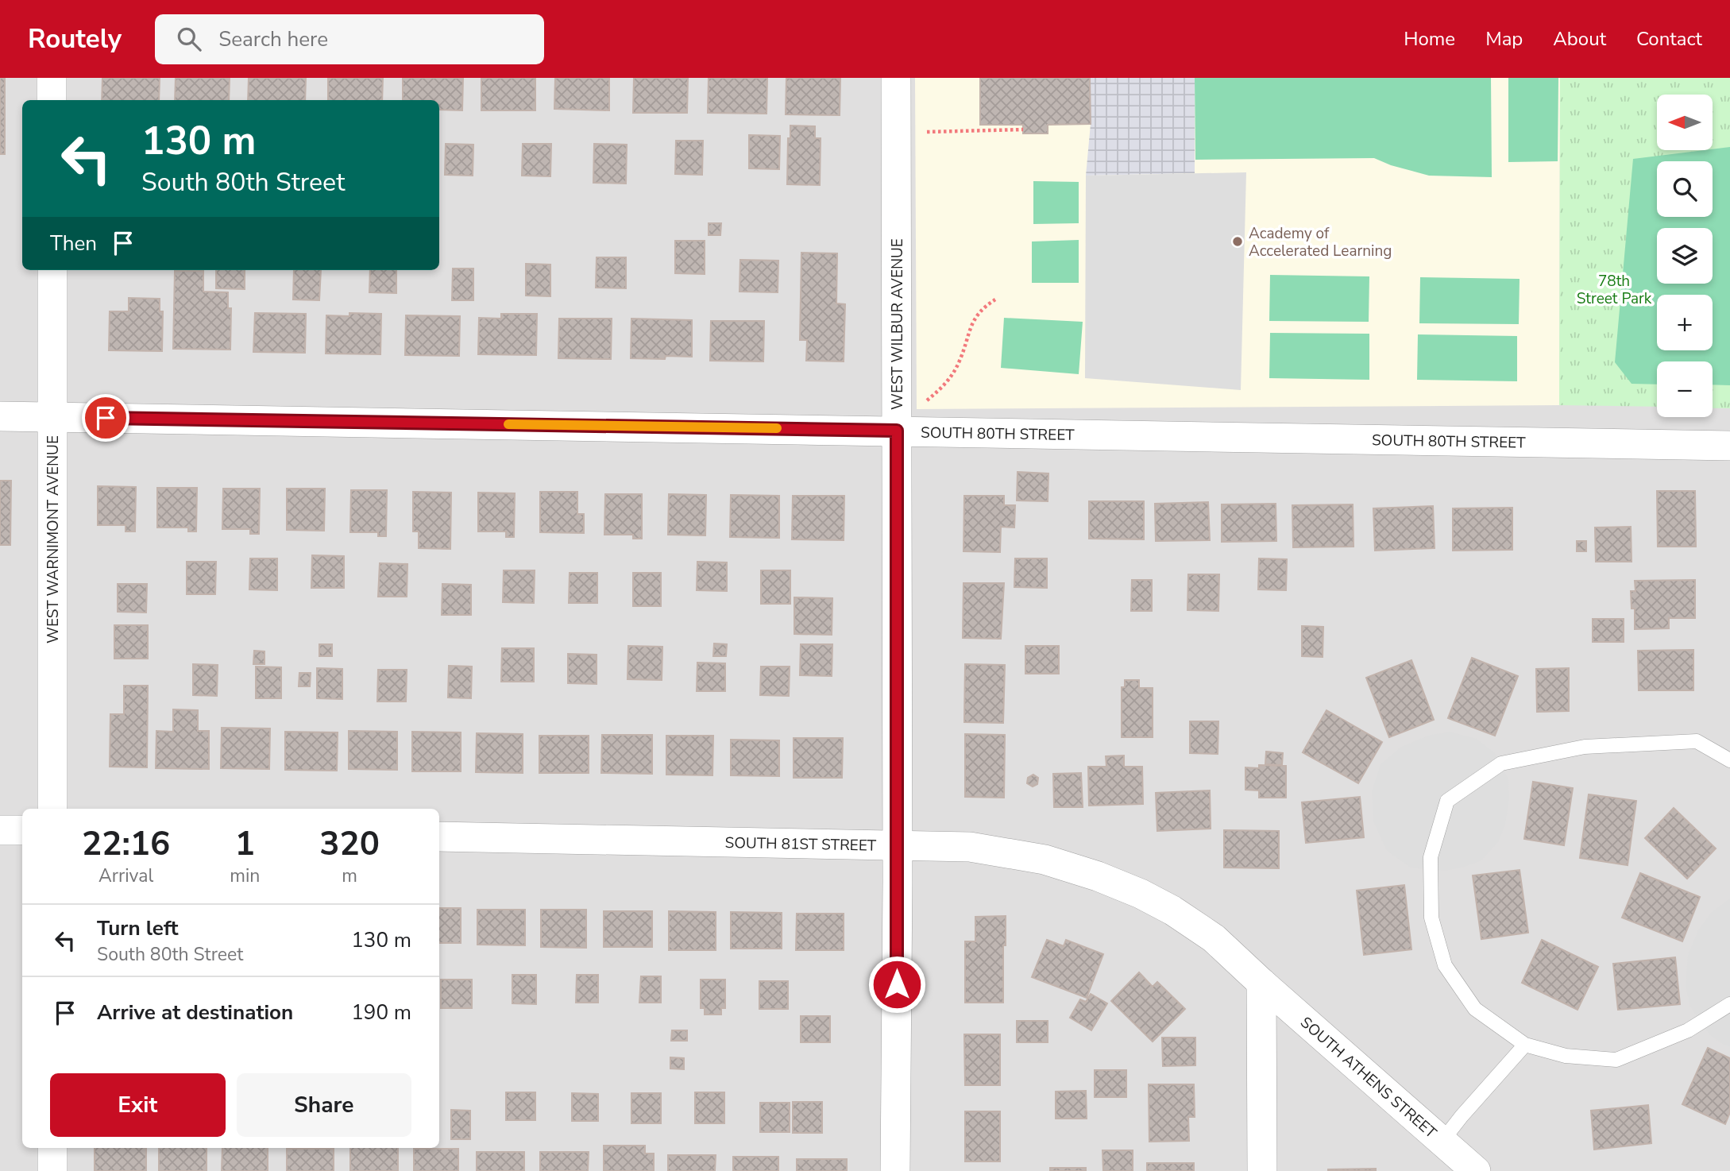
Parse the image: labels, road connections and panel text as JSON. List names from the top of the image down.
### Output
{
  "streets": {
    "street": [
      "WEST WILBUR AVENUE",
      "SOUTH 80TH STREET",
      "WEST WARNIMONT AVENUE",
      "SOUTH 81ST STREET",
      "SOUTH ATHENS STREET"
    ]
  },
  "crossings": [
    ["WEST WILBUR AVENUE", "SOUTH 80TH STREET"],
    ["WEST WILBUR AVENUE", "SOUTH 81ST STREET"],
    ["SOUTH 80TH STREET", "WEST WARNIMONT AVENUE"],
    ["SOUTH 81ST STREET", "SOUTH ATHENS STREET"]
  ],
  "parks": ["78th Street Park"],
  "places": ["Academy of Accelerated Learning"],
  "north": "left",
  "page": {
    "header": "Routely",
    "search": "Search here",
    "nav": [
      "Home",
      "Map",
      "About",
      "Contact"
    ],
    "map_buttons": ["+", "−"],
    "turn": ["130 m", "South 80th Street"],
    "then": "Then",
    "eta": [
      "22:16",
      "Arrival",
      "1",
      "min",
      "320",
      "m"
    ],
    "list": [
      {
        "name": "Turn left",
        "note": "South 80th Street",
        "value": "130 m"
      },
      {
        "name": "Arrive at destination",
        "value": "190 m"
      }
    ],
    "buttons": ["Exit", "Share"]
  }
}
